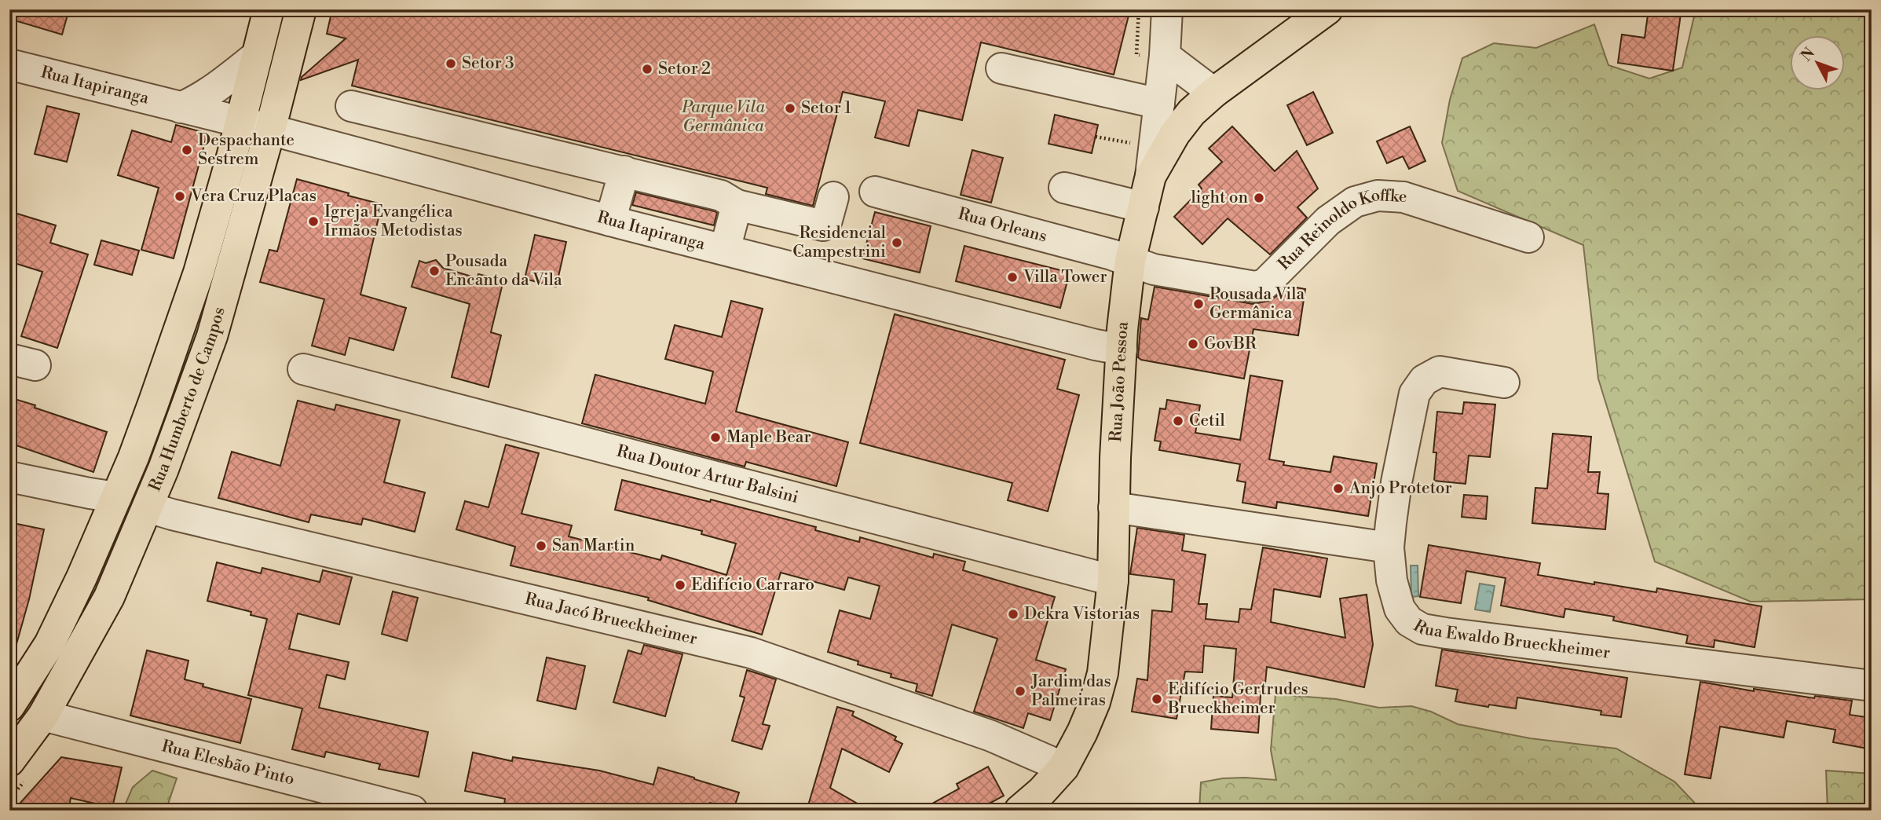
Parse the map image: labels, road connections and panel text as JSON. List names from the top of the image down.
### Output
{
  "streets": {
    "main road": ["Rua João Pessoa", "Rua Humberto de Campos"],
    "street": [
      "Rua Itapiranga",
      "Rua Orleans",
      "Rua Reinoldo Koffke",
      "Rua Doutor Artur Balsini",
      "Rua Jacó Brueckheimer",
      "Rua Ewaldo Brueckheimer",
      "Rua Elesbão Pinto"
    ]
  },
  "crossings": [
    ["Rua Itapiranga", "Rua João Pessoa"],
    ["Rua Itapiranga", "Rua Humberto de Campos"],
    ["Rua Orleans", "Rua Reinoldo Koffke"],
    ["Rua Orleans", "Rua João Pessoa"],
    ["Rua Reinoldo Koffke", "Rua João Pessoa"],
    ["Rua João Pessoa", "Rua Doutor Artur Balsini"],
    ["Rua João Pessoa", "Rua Jacó Brueckheimer"],
    ["Rua Humberto de Campos", "Rua Jacó Brueckheimer"],
    ["Rua Humberto de Campos", "Rua Elesbão Pinto"]
  ],
  "parks": ["Parque Vila Germânica"],
  "places": [
    "Setor 3",
    "Setor 2",
    "Setor 1",
    "Despachante Sestrem",
    "Vera Cruz Placas",
    "light on",
    "Igreja Evangélica Irmãos Metodistas",
    "Residencial Campestrini",
    "Pousada Encanto da Vila",
    "Villa Tower",
    "Pousada Vila Germânica",
    "GovBR",
    "Cetil",
    "Maple Bear",
    "Anjo Protetor",
    "San Martin",
    "Edifício Carraro",
    "Dekra Vistorias",
    "Jardim das Palmeiras",
    "Edifício Gertrudes Brueckheimer"
  ],
  "north": "top left"
}
